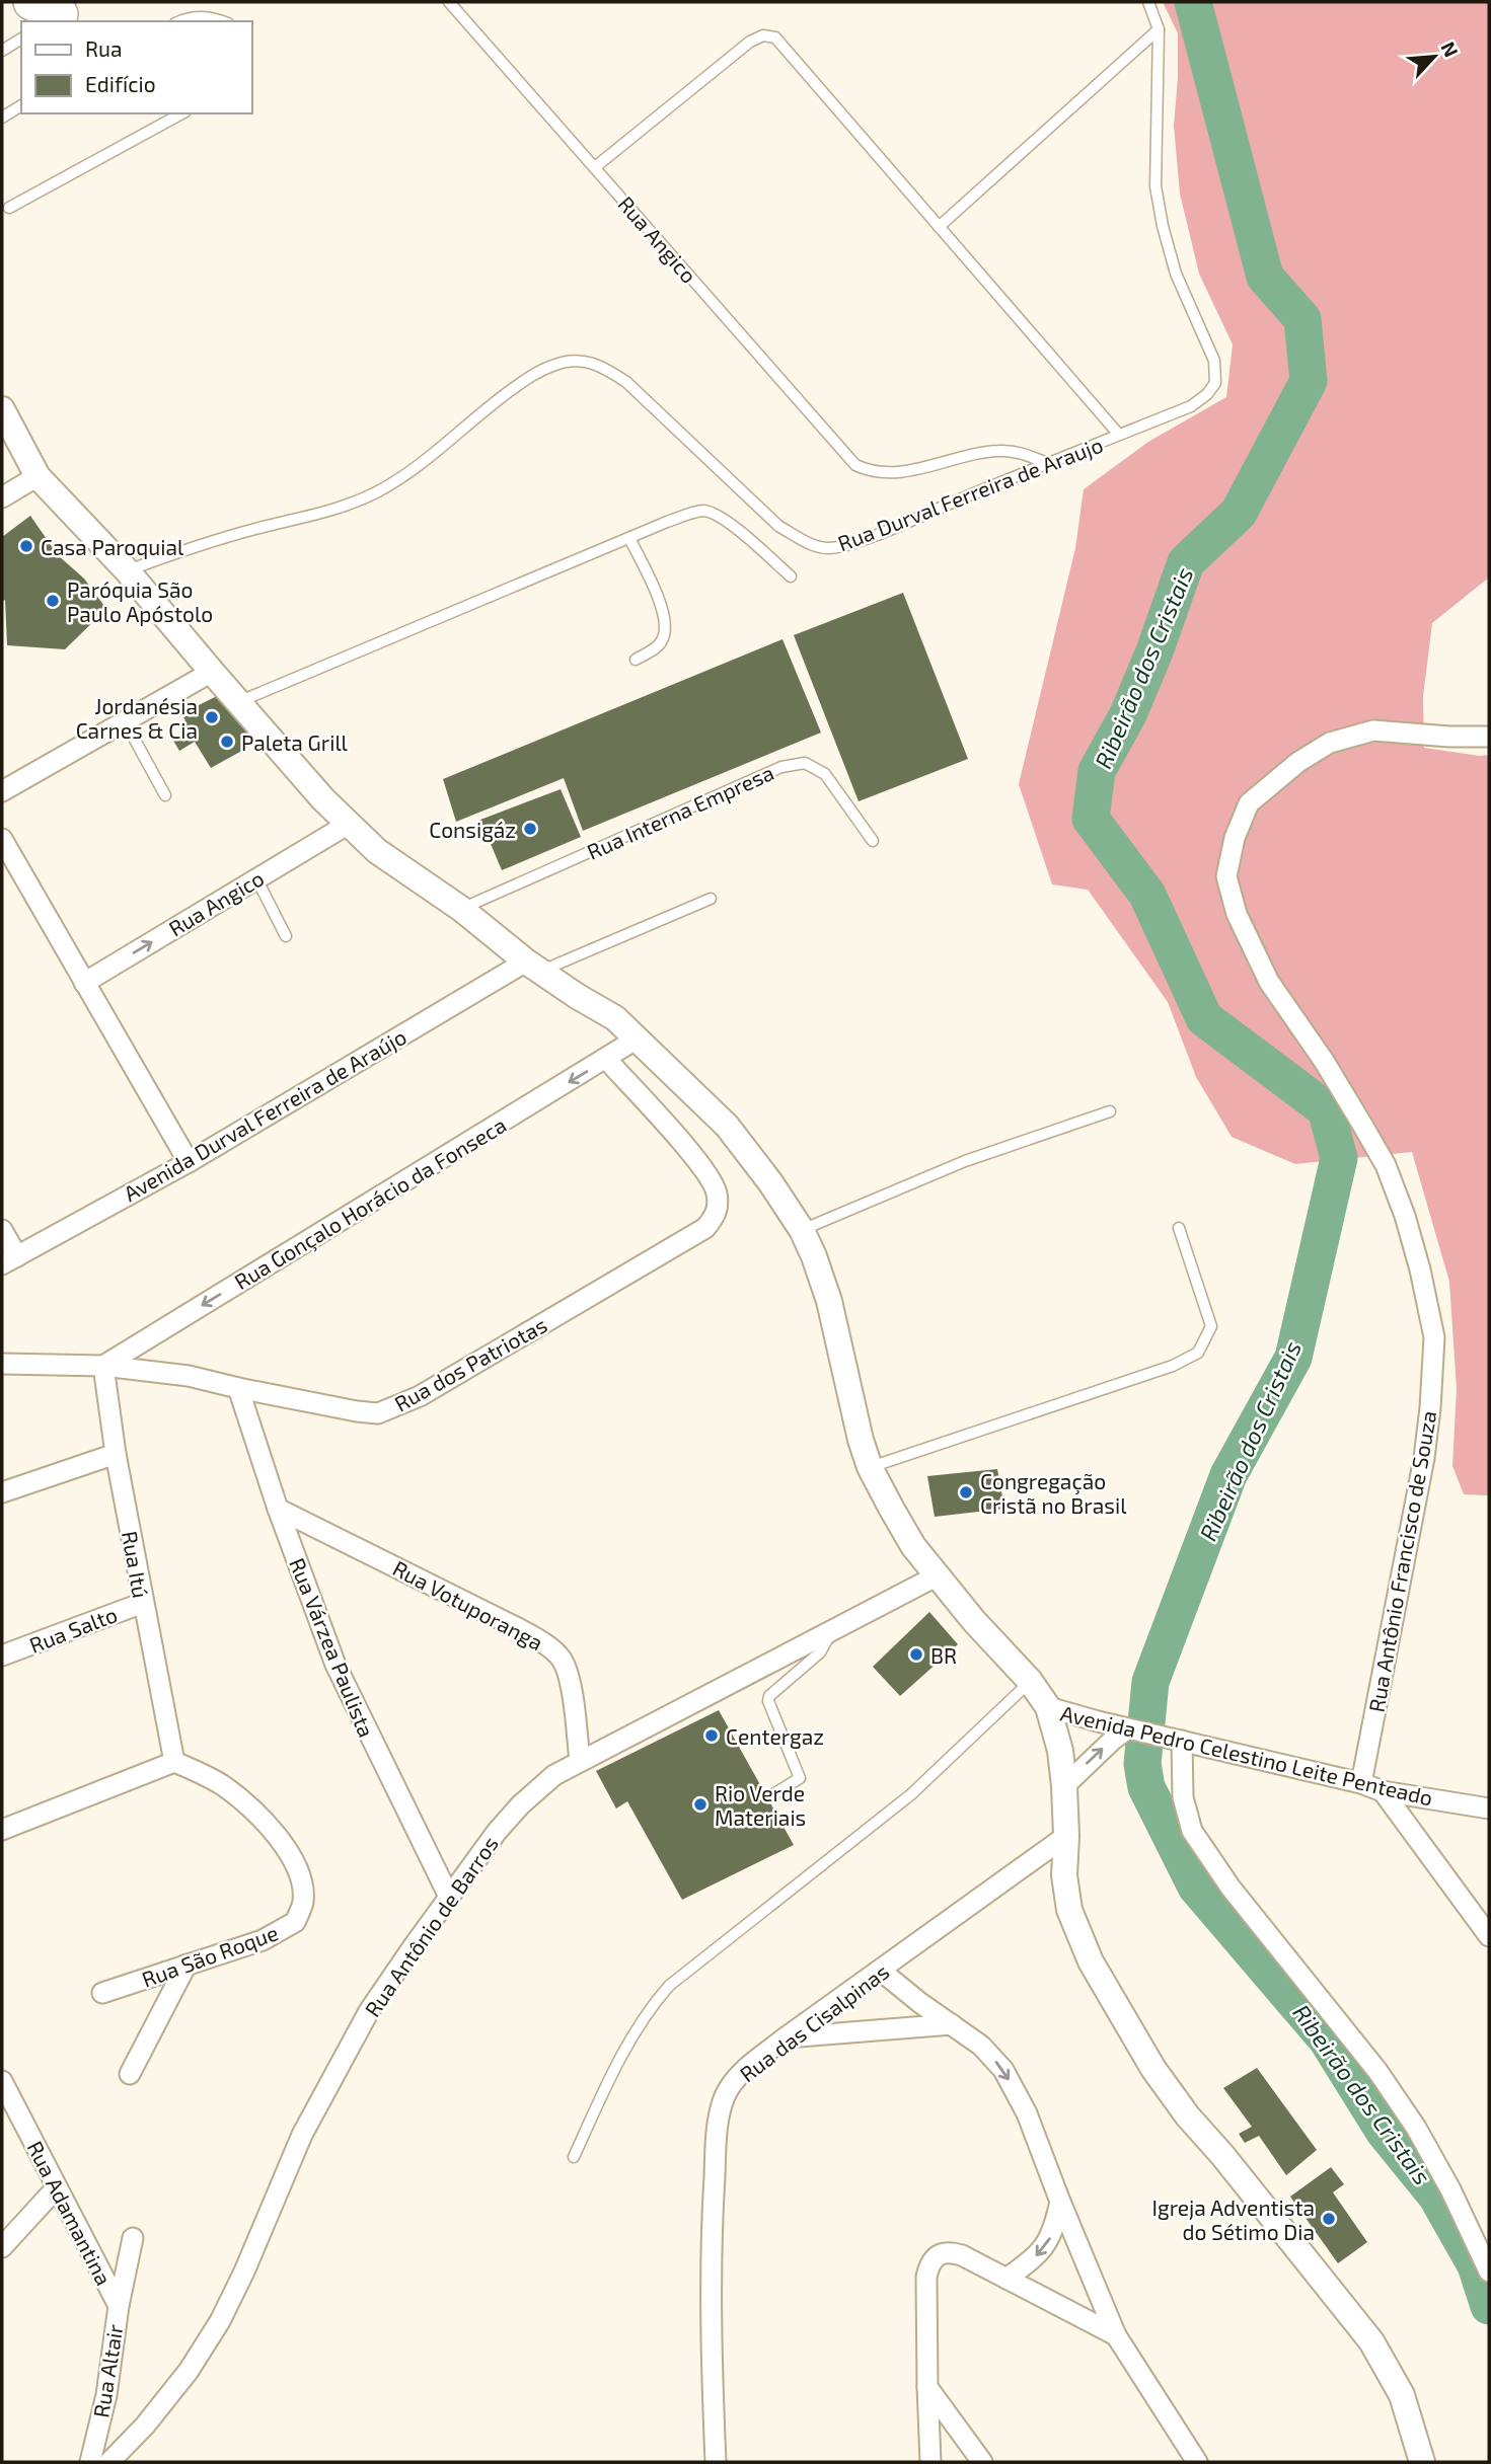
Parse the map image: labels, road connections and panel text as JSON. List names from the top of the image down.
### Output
{
  "streets": {
    "street": [
      "Rua Angico",
      "Avenida Durval Ferreira de Araújo",
      "Rua Gonçalo Horácio da Fonseca",
      "Rua dos Patriotas",
      "Rua Antônio Francisco de Souza",
      "Rua Itú",
      "Rua Votuporanga",
      "Rua Salto",
      "Rua Várzea Paulista",
      "Avenida Pedro Celestino Leite Penteado",
      "Rua Antônio de Barros",
      "Rua São Roque",
      "Rua das Cisalpinas",
      "Rua Adamantina",
      "Rua Altair"
    ],
    "lane": ["Rua Durval Ferreira de Araujo", "Rua Interna Empresa"]
  },
  "crossings": [
    ["Rua Angico", "Rua Durval Ferreira de Araujo"],
    ["Rua Angico", "Avenida Pedro Celestino Leite Penteado"],
    ["Rua Durval Ferreira de Araujo", "Avenida Pedro Celestino Leite Penteado"],
    ["Rua Interna Empresa", "Avenida Pedro Celestino Leite Penteado"],
    ["Avenida Durval Ferreira de Araújo", "Avenida Pedro Celestino Leite Penteado"],
    ["Rua Gonçalo Horácio da Fonseca", "Rua dos Patriotas"],
    ["Rua Gonçalo Horácio da Fonseca", "Rua Itú"],
    ["Rua Gonçalo Horácio da Fonseca", "Avenida Pedro Celestino Leite Penteado"],
    ["Rua dos Patriotas", "Rua Itú"],
    ["Rua dos Patriotas", "Rua Várzea Paulista"],
    ["Rua Antônio Francisco de Souza", "Avenida Pedro Celestino Leite Penteado"],
    ["Rua Itú", "Rua Salto"],
    ["Rua Itú", "Rua São Roque"],
    ["Rua Votuporanga", "Rua Várzea Paulista"],
    ["Rua Votuporanga", "Rua Antônio de Barros"],
    ["Rua Várzea Paulista", "Rua Antônio de Barros"],
    ["Avenida Pedro Celestino Leite Penteado", "Rua Antônio de Barros"],
    ["Rua Adamantina", "Rua Altair"]
  ],
  "one_way": ["Rua Gonçalo Horácio da Fonseca"],
  "water": ["Ribeirão dos Cristais"],
  "places": [
    "Casa Paroquial",
    "Paróquia São Paulo Apóstolo",
    "Jordanésia Carnes & Cia",
    "Paleta Grill",
    "Consigáz",
    "Congregação Cristã no Brasil",
    "BR",
    "Centergaz",
    "Rio Verde Materiais",
    "Igreja Adventista do Sétimo Dia"
  ],
  "legend": ["Rua", "Edifício"],
  "north": "top right"
}
